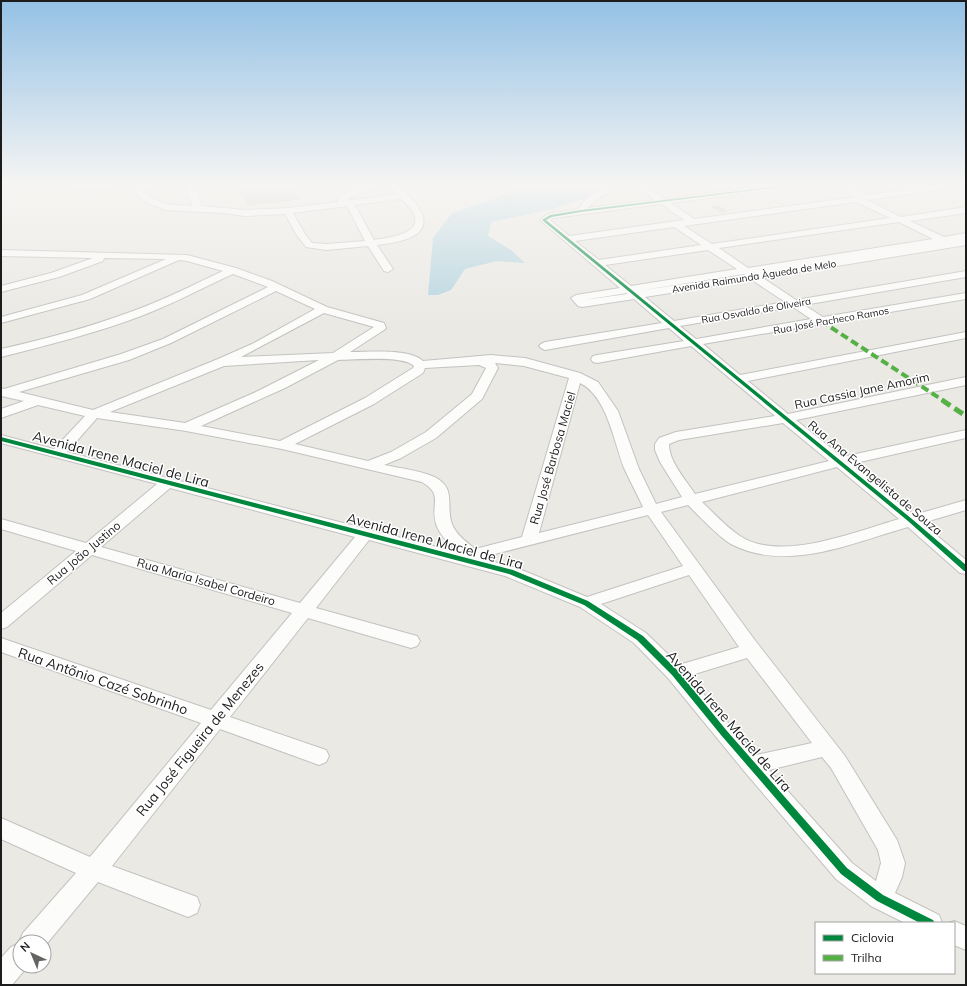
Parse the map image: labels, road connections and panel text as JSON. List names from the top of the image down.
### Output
{
  "streets": {
    "street": [
      "Avenida Raimunda Àgueda de Melo",
      "Rua Osvaldo de Oliveira",
      "Rua José Pacheco Ramos",
      "Rua Cassia Jane Amorim",
      "Rua José Barbosa Maciel",
      "Avenida Irene Maciel de Lira",
      "Rua Ana Evangelista de Souza",
      "Rua João Justino",
      "Rua Maria Isabel Cordeiro",
      "Rua Antõnio Cazé Sobrinho",
      "Rua José Figueira de Menezes"
    ]
  },
  "crossings": [
    ["Avenida Raimunda Àgueda de Melo", "Rua Ana Evangelista de Souza"],
    ["Rua Osvaldo de Oliveira", "Rua Ana Evangelista de Souza"],
    ["Rua José Pacheco Ramos", "Rua Ana Evangelista de Souza"],
    ["Rua Cassia Jane Amorim", "Rua Ana Evangelista de Souza"],
    ["Avenida Irene Maciel de Lira", "Rua João Justino"],
    ["Avenida Irene Maciel de Lira", "Rua José Figueira de Menezes"],
    ["Rua João Justino", "Rua Maria Isabel Cordeiro"],
    ["Rua Maria Isabel Cordeiro", "Rua José Figueira de Menezes"],
    ["Rua Antõnio Cazé Sobrinho", "Rua José Figueira de Menezes"]
  ],
  "legend": ["Ciclovia", "Trilha"],
  "north": "top left"
}
